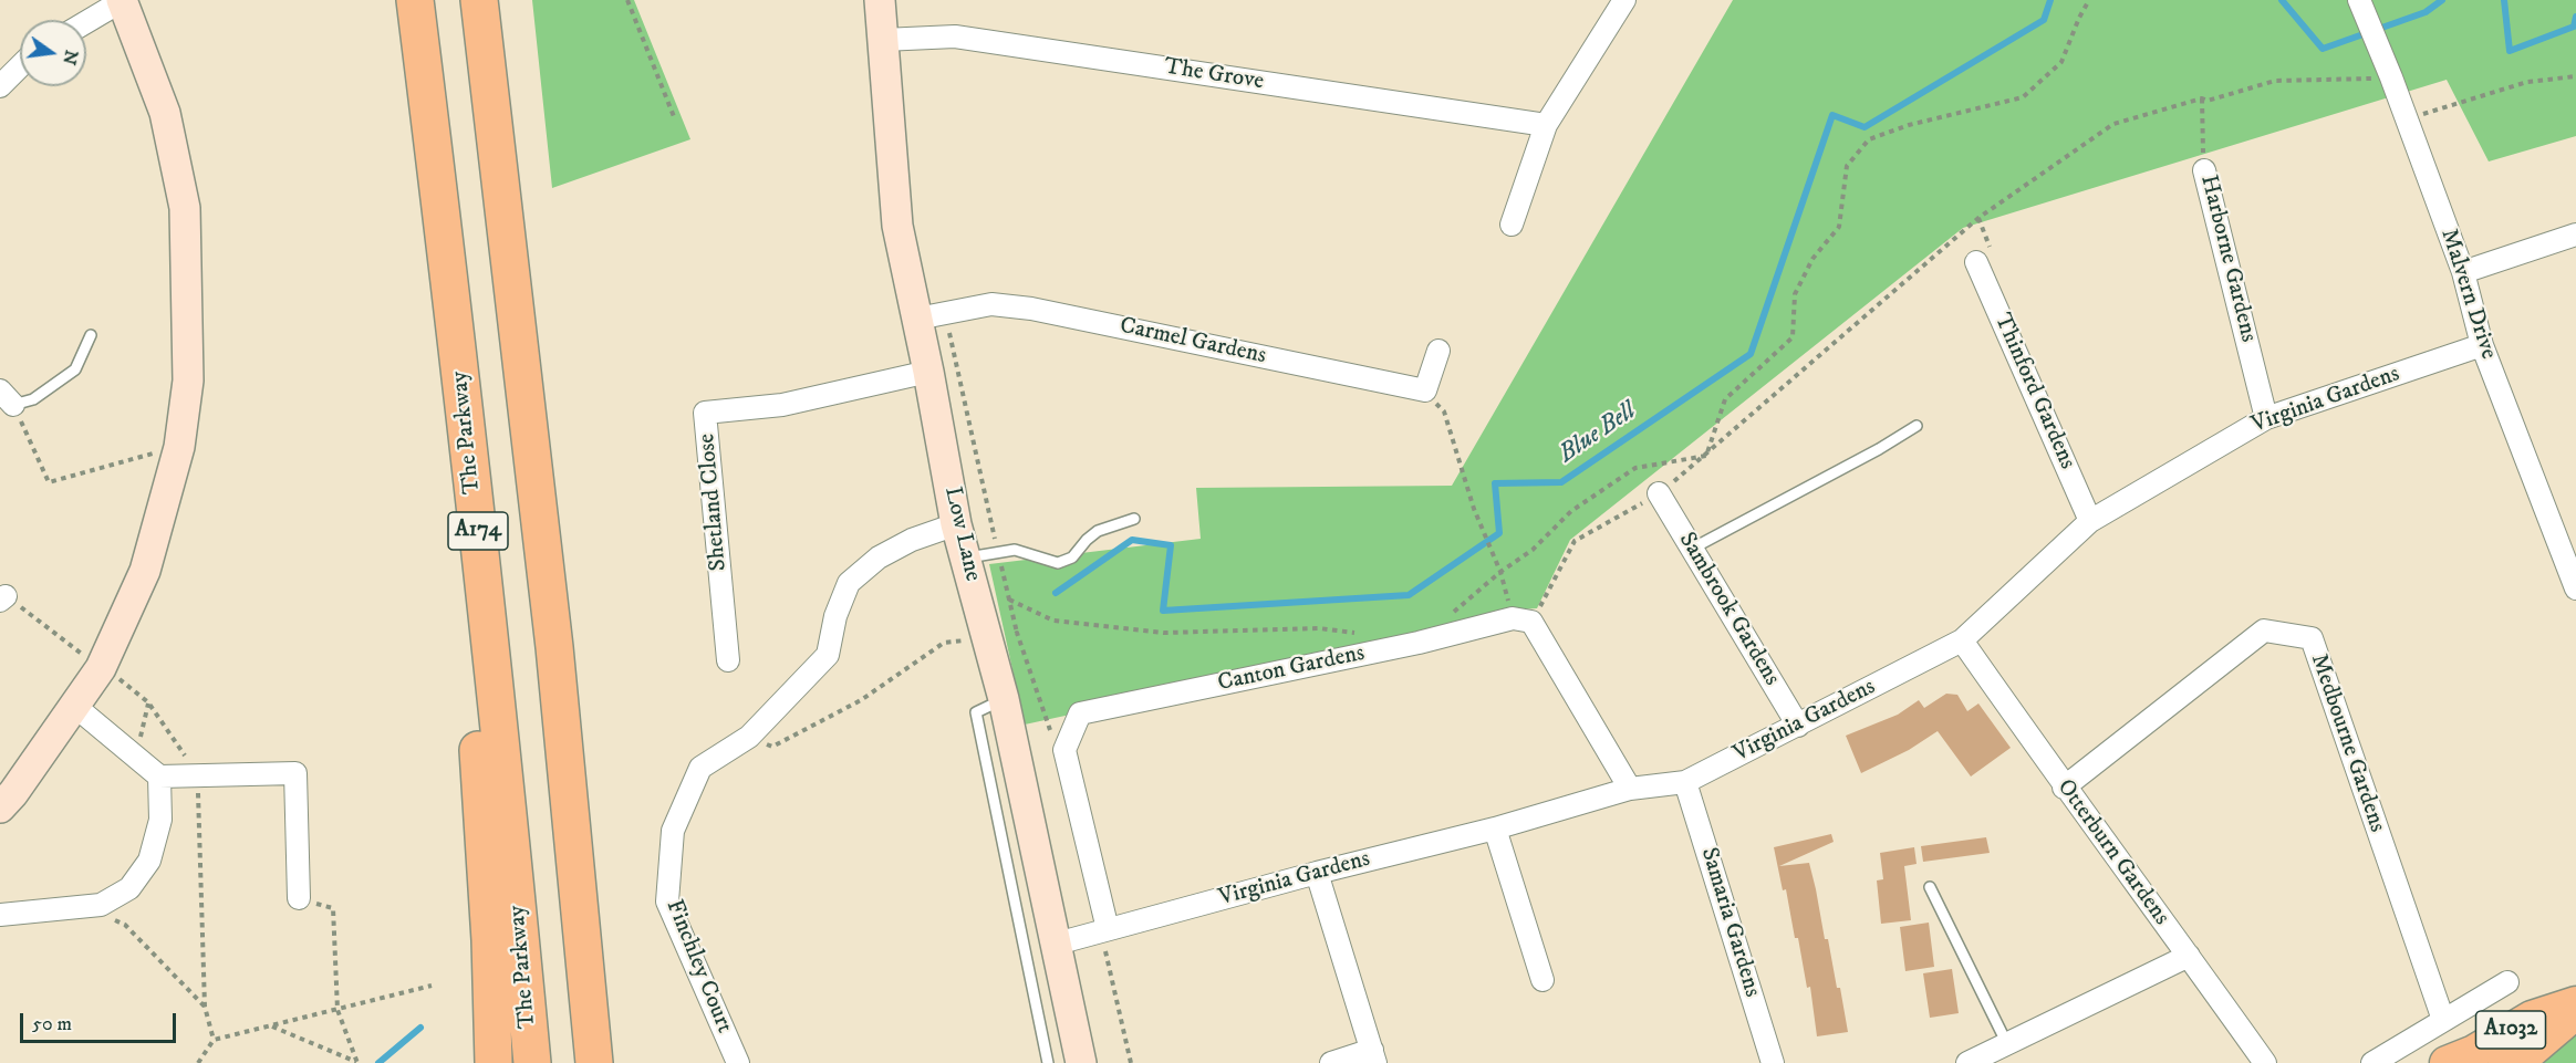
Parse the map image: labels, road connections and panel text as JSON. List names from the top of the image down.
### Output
{
  "streets": {
    "highway": ["The Parkway", "A174"],
    "main road": ["Low Lane", "A1032"],
    "street": [
      "The Grove",
      "Harborne Gardens",
      "Malvern Drive",
      "Carmel Gardens",
      "Thinford Gardens",
      "Virginia Gardens",
      "Shetland Close",
      "Sambrook Gardens",
      "Canton Gardens",
      "Medbourne Gardens",
      "Otterburn Gardens",
      "Samaria Gardens",
      "Finchley Court"
    ]
  },
  "crossings": [
    ["The Grove", "Low Lane"],
    ["Harborne Gardens", "Virginia Gardens"],
    ["Malvern Drive", "Virginia Gardens"],
    ["Carmel Gardens", "Low Lane"],
    ["Thinford Gardens", "Virginia Gardens"],
    ["Virginia Gardens", "Low Lane"],
    ["Virginia Gardens", "Sambrook Gardens"],
    ["Virginia Gardens", "Otterburn Gardens"],
    ["Virginia Gardens", "Samaria Gardens"],
    ["The Parkway", "A174"],
    ["Shetland Close", "Low Lane"],
    ["Low Lane", "Finchley Court"],
    ["Medbourne Gardens", "Otterburn Gardens"]
  ],
  "water": ["Blue Bell"],
  "scale_bar": "50 m",
  "north": "right"
}
